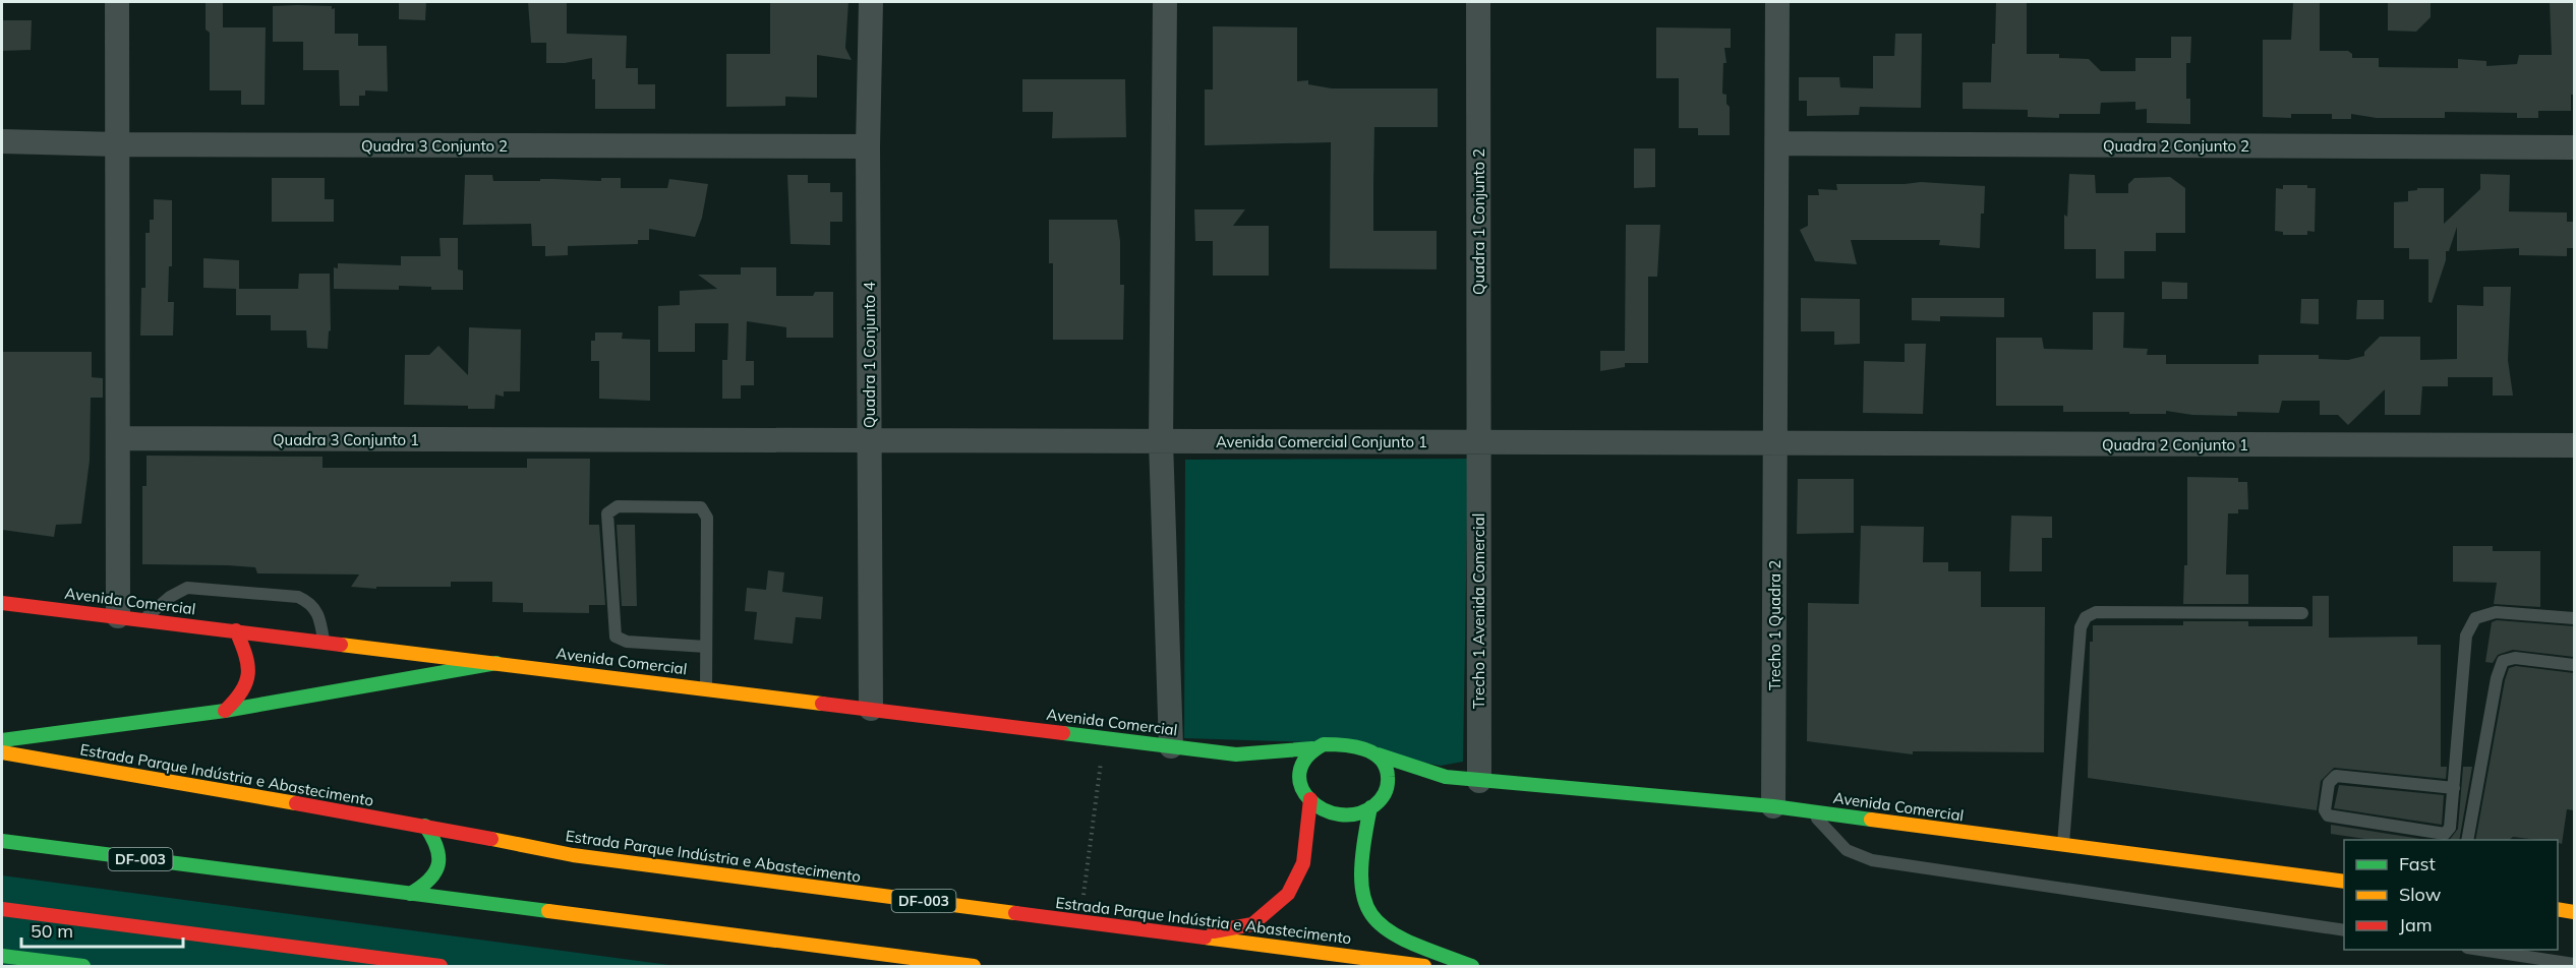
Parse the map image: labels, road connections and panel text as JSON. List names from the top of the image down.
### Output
{
  "streets": {
    "main road": ["Avenida Comercial", "Estrada Parque Indústria e Abastecimento", "DF-003"],
    "street": [
      "Quadra 3 Conjunto 2",
      "Quadra 2 Conjunto 2",
      "Quadra 1 Conjunto 2",
      "Quadra 1 Conjunto 4",
      "Quadra 3 Conjunto 1",
      "Avenida Comercial Conjunto 1",
      "Quadra 2 Conjunto 1",
      "Trecho 1 Avenida Comercial",
      "Trecho 1 Quadra 2"
    ]
  },
  "crossings": [
    ["Quadra 3 Conjunto 2", "Quadra 1 Conjunto 4"],
    ["Quadra 2 Conjunto 2", "Trecho 1 Quadra 2"],
    ["Quadra 1 Conjunto 2", "Avenida Comercial Conjunto 1"],
    ["Quadra 1 Conjunto 2", "Trecho 1 Avenida Comercial"],
    ["Quadra 1 Conjunto 4", "Quadra 3 Conjunto 1"],
    ["Quadra 1 Conjunto 4", "Avenida Comercial Conjunto 1"],
    ["Quadra 1 Conjunto 4", "Avenida Comercial"],
    ["Quadra 3 Conjunto 1", "Avenida Comercial Conjunto 1"],
    ["Avenida Comercial Conjunto 1", "Quadra 2 Conjunto 1"],
    ["Avenida Comercial Conjunto 1", "Trecho 1 Avenida Comercial"],
    ["Avenida Comercial Conjunto 1", "Trecho 1 Quadra 2"],
    ["Quadra 2 Conjunto 1", "Trecho 1 Quadra 2"],
    ["Avenida Comercial", "Trecho 1 Avenida Comercial"],
    ["Avenida Comercial", "Trecho 1 Quadra 2"]
  ],
  "legend": ["Fast", "Slow", "Jam"],
  "scale_bar": "50 m"
}
